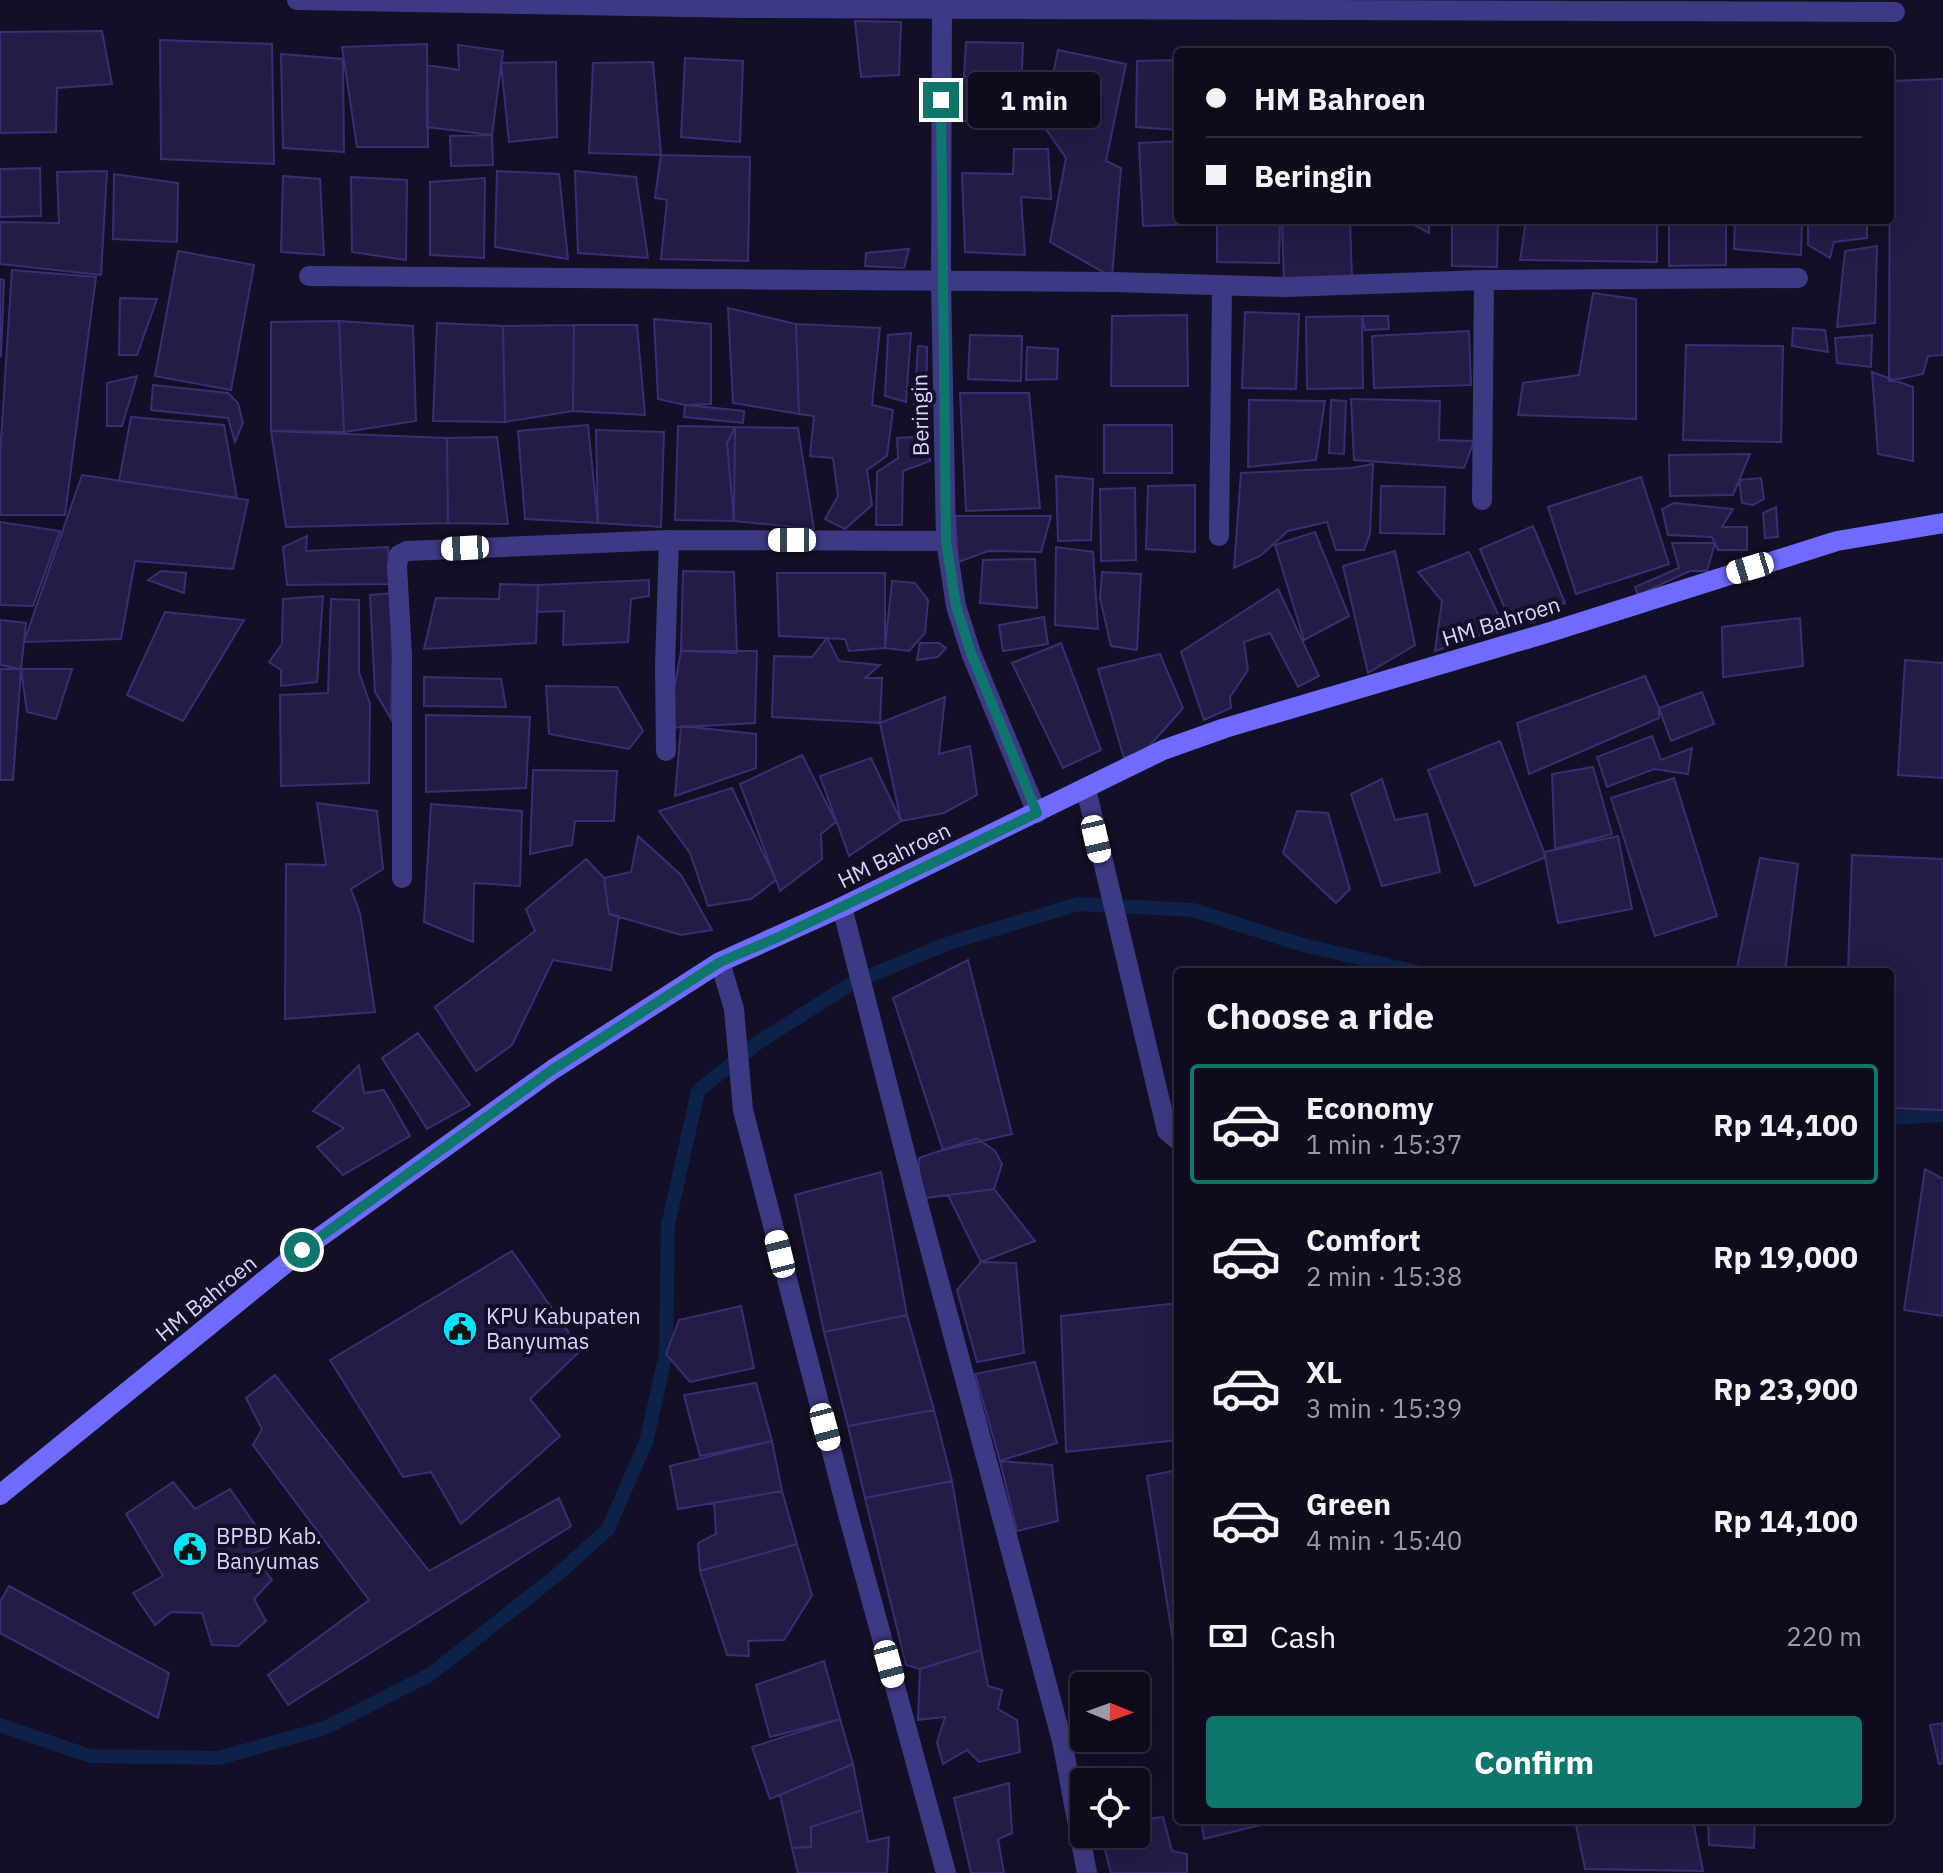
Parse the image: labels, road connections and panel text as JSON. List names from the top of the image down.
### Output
{
  "streets": {
    "street": ["Beringin", "HM Bahroen"]
  },
  "crossings": [
    ["Beringin", "HM Bahroen"]
  ],
  "places": {
    "public building": ["KPU Kabupaten Banyumas", "BPBD Kab. Banyumas"]
  },
  "north": "right",
  "page": {
    "banner": ["HM Bahroen", "Beringin"],
    "bubble": "1 min",
    "heading": "Choose a ride",
    "list": [
      {
        "name": "Economy",
        "note": "1 min · 15:37",
        "value": "Rp 14,100"
      },
      {
        "name": "Comfort",
        "note": "2 min · 15:38",
        "value": "Rp 19,000"
      },
      {
        "name": "XL",
        "note": "3 min · 15:39",
        "value": "Rp 23,900"
      },
      {
        "name": "Green",
        "note": "4 min · 15:40",
        "value": "Rp 14,100"
      }
    ],
    "pay": ["Cash", "220 m"],
    "buttons": "Confirm"
  }
}
